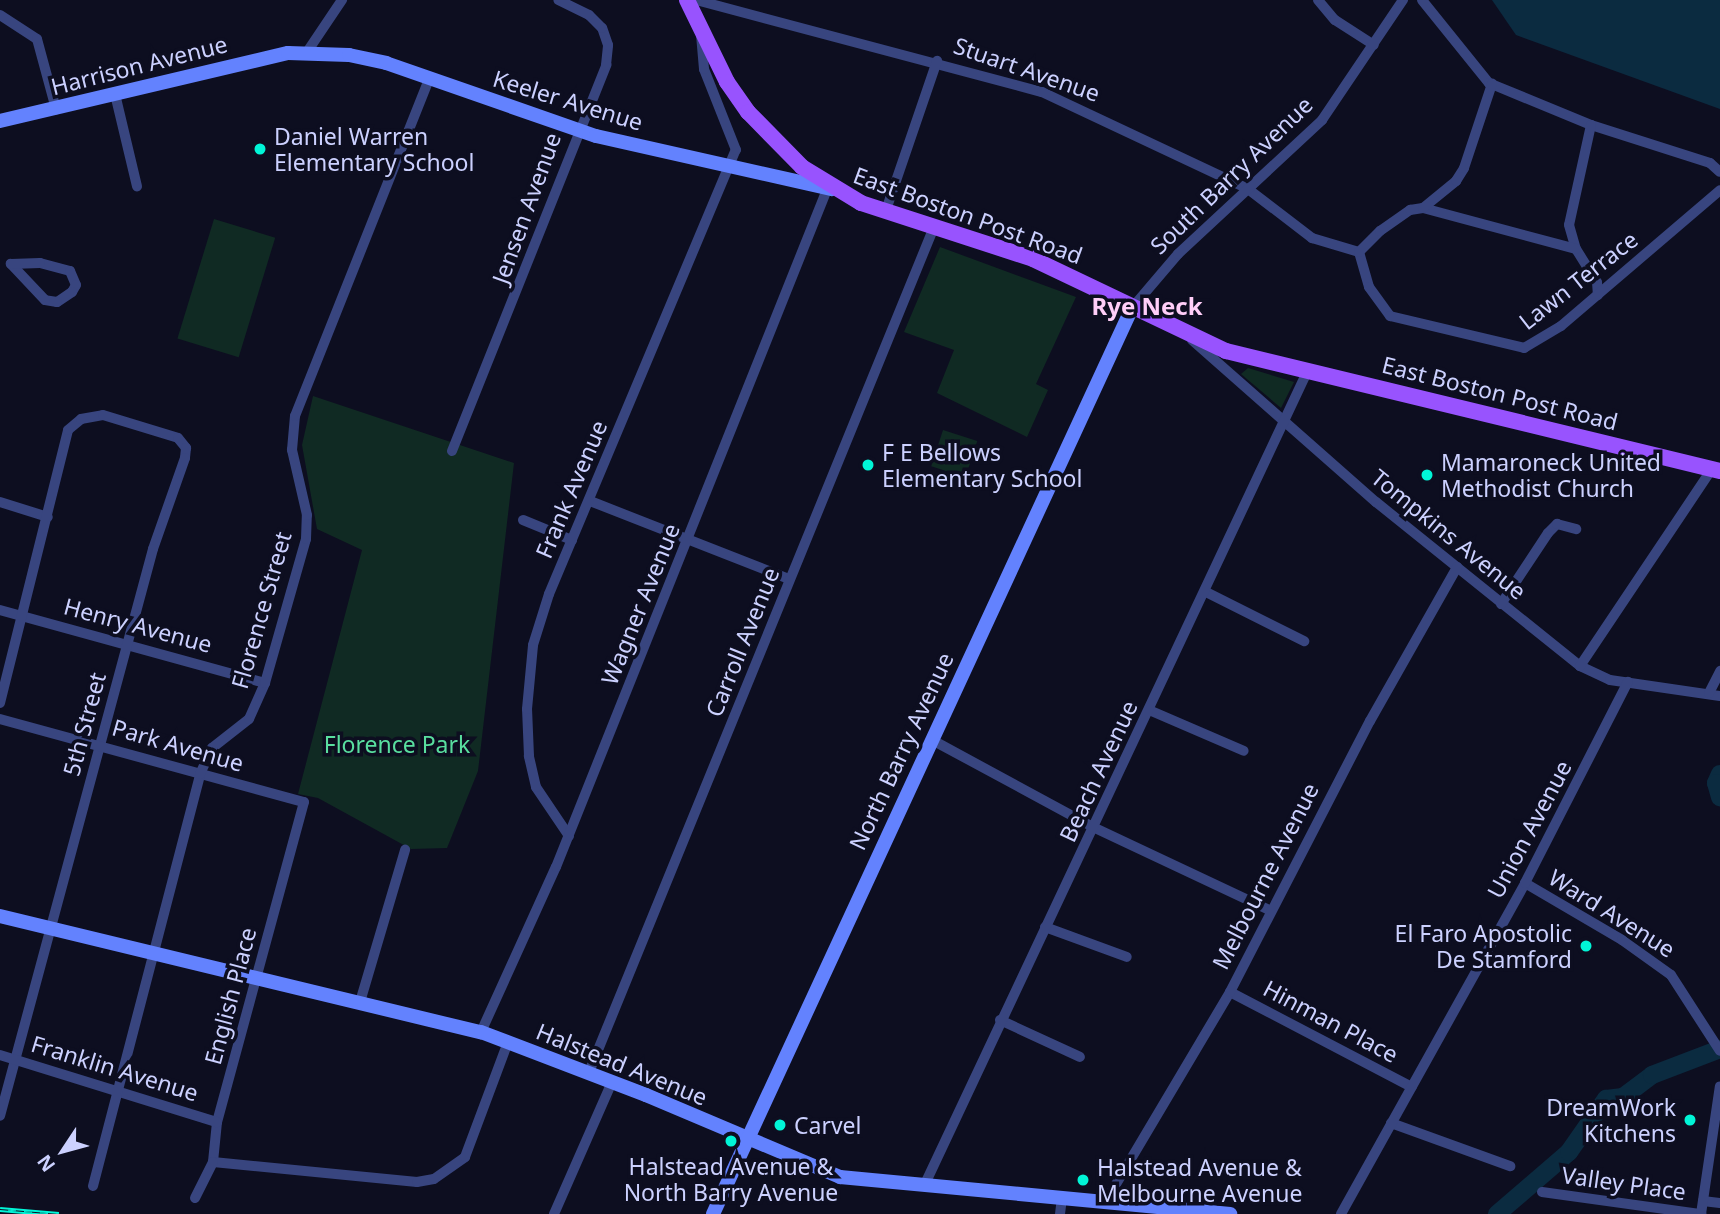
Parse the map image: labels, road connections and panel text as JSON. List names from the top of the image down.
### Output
{
  "streets": {
    "main road": ["East Boston Post Road"],
    "street": [
      "Harrison Avenue",
      "Stuart Avenue",
      "Keeler Avenue",
      "South Barry Avenue",
      "Jensen Avenue",
      "Lawn Terrace",
      "Frank Avenue",
      "Tompkins Avenue",
      "Wagner Avenue",
      "Florence Street",
      "Henry Avenue",
      "Carroll Avenue",
      "5th Street",
      "Park Avenue",
      "North Barry Avenue",
      "Beach Avenue",
      "Union Avenue",
      "Melbourne Avenue",
      "Ward Avenue",
      "English Place",
      "Hinman Place",
      "Halstead Avenue",
      "Franklin Avenue",
      "Valley Place"
    ]
  },
  "crossings": [
    ["Harrison Avenue", "Keeler Avenue"],
    ["Stuart Avenue", "South Barry Avenue"],
    ["Stuart Avenue", "Lawn Terrace"],
    ["Keeler Avenue", "Jensen Avenue"],
    ["Keeler Avenue", "East Boston Post Road"],
    ["Keeler Avenue", "Frank Avenue"],
    ["Keeler Avenue", "Wagner Avenue"],
    ["Keeler Avenue", "Florence Street"],
    ["South Barry Avenue", "East Boston Post Road"],
    ["South Barry Avenue", "North Barry Avenue"],
    ["East Boston Post Road", "Tompkins Avenue"],
    ["East Boston Post Road", "Wagner Avenue"],
    ["East Boston Post Road", "Carroll Avenue"],
    ["East Boston Post Road", "North Barry Avenue"],
    ["East Boston Post Road", "Beach Avenue"],
    ["Frank Avenue", "Wagner Avenue"],
    ["Tompkins Avenue", "Beach Avenue"],
    ["Tompkins Avenue", "Union Avenue"],
    ["Tompkins Avenue", "Melbourne Avenue"],
    ["Wagner Avenue", "Halstead Avenue"],
    ["Florence Street", "Henry Avenue"],
    ["Florence Street", "Park Avenue"],
    ["Florence Street", "Halstead Avenue"],
    ["Florence Street", "Franklin Avenue"],
    ["Henry Avenue", "5th Street"],
    ["Carroll Avenue", "Halstead Avenue"],
    ["5th Street", "Park Avenue"],
    ["5th Street", "Halstead Avenue"],
    ["5th Street", "Franklin Avenue"],
    ["Park Avenue", "English Place"],
    ["North Barry Avenue", "Halstead Avenue"],
    ["Beach Avenue", "Halstead Avenue"],
    ["Union Avenue", "Ward Avenue"],
    ["Union Avenue", "Hinman Place"],
    ["Melbourne Avenue", "Hinman Place"],
    ["Melbourne Avenue", "Halstead Avenue"],
    ["English Place", "Halstead Avenue"],
    ["English Place", "Franklin Avenue"]
  ],
  "districts": ["Rye Neck"],
  "parks": ["Florence Park"],
  "places": [
    "Daniel Warren Elementary School",
    "F E Bellows Elementary School",
    "Mamaroneck United Methodist Church",
    "El Faro Apostolic De Stamford",
    "DreamWork Kitchens",
    "Carvel",
    "Halstead Avenue & North Barry Avenue",
    "Halstead Avenue & Melbourne Avenue"
  ],
  "north": "bottom left"
}
